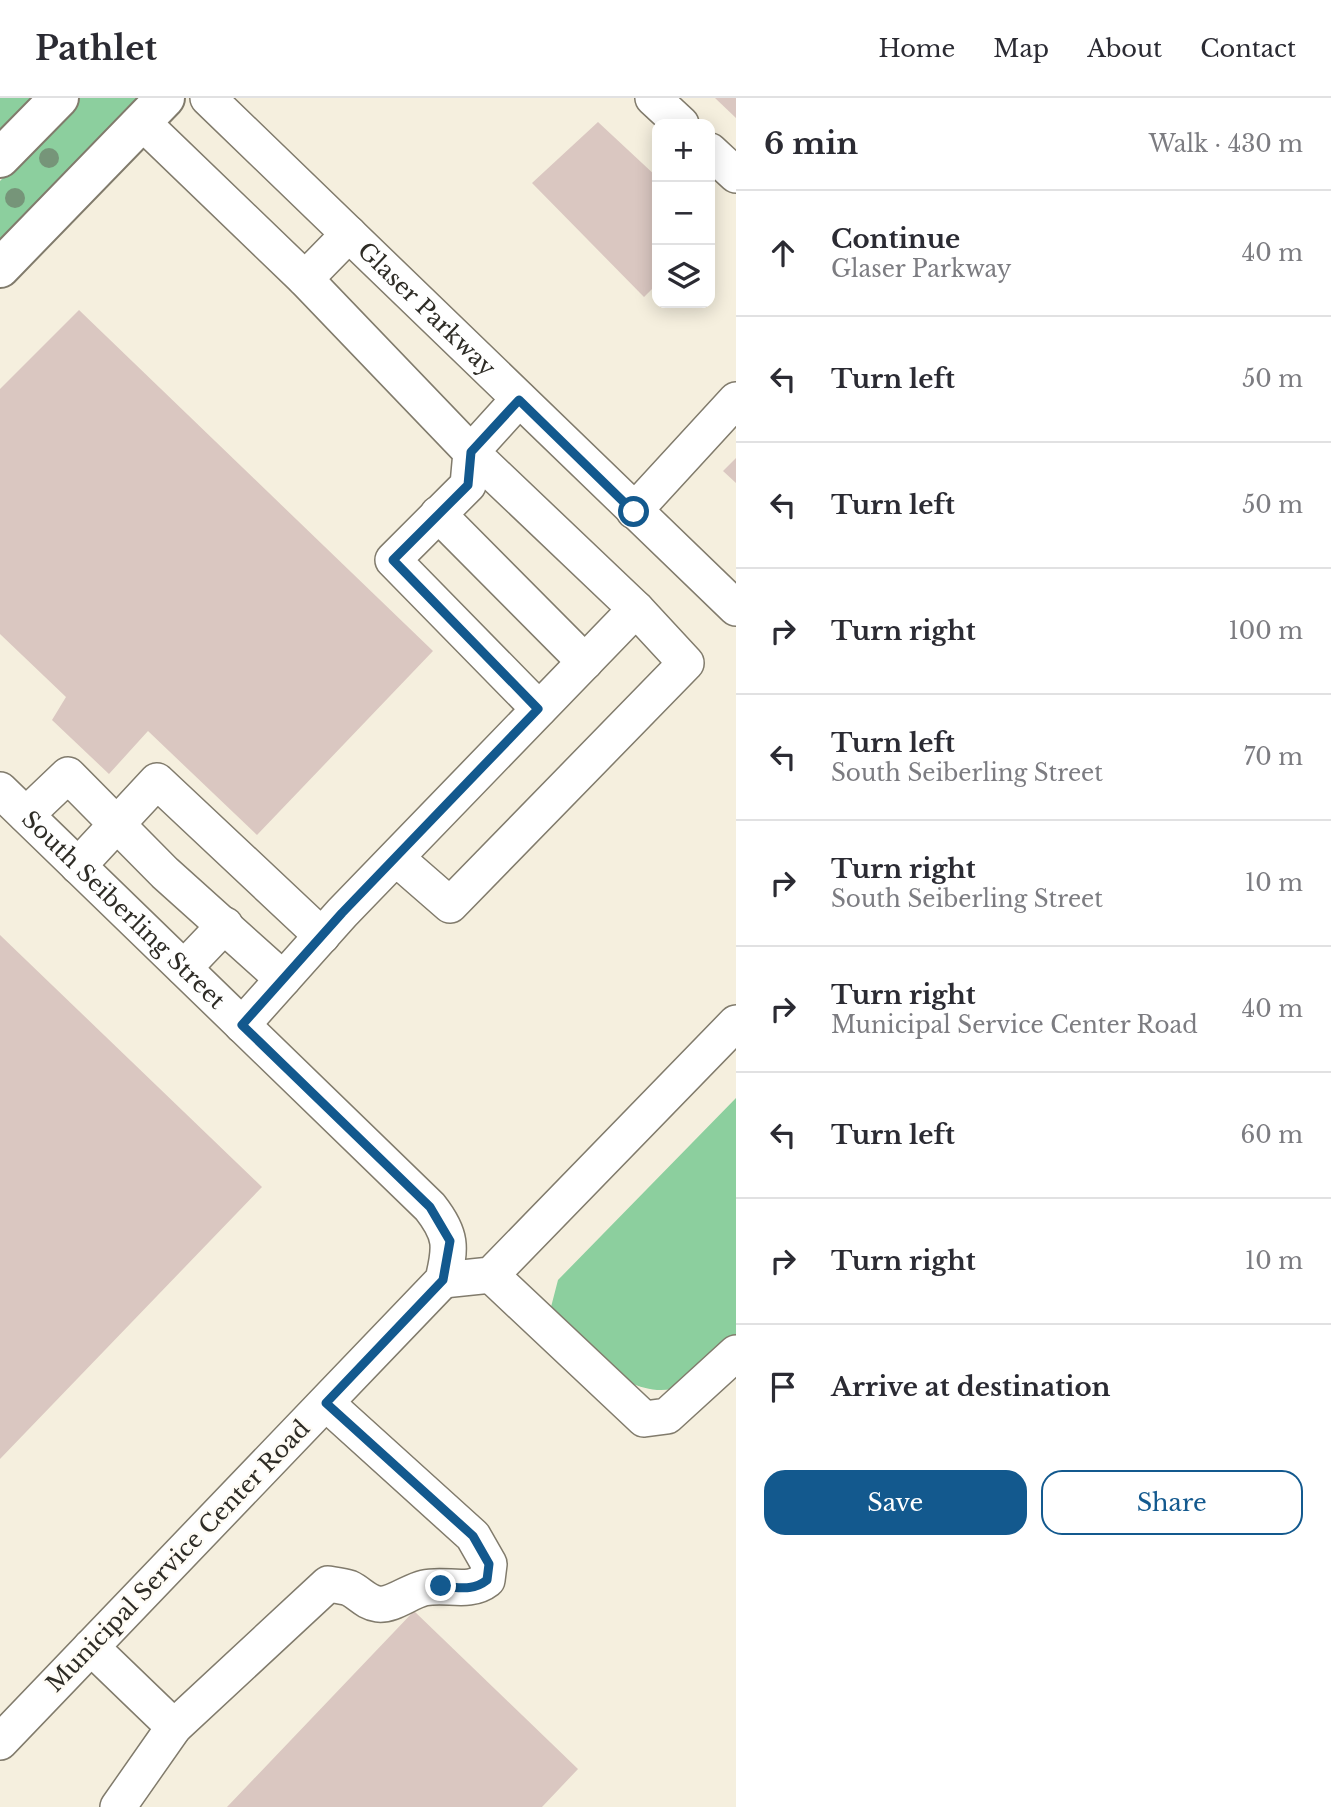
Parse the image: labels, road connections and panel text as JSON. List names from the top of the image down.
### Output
{
  "streets": {
    "street": ["Glaser Parkway", "South Seiberling Street", "Municipal Service Center Road"]
  },
  "crossings": [
    ["South Seiberling Street", "Municipal Service Center Road"]
  ],
  "page": {
    "header": "Pathlet",
    "nav": [
      "Home",
      "Map",
      "About",
      "Contact"
    ],
    "heading": ["6 min", "Walk · 430 m"],
    "map_buttons": ["+", "−"],
    "list": [
      ["Continue", "Glaser Parkway", "40 m"],
      ["Turn left", "50 m"],
      ["Turn left", "50 m"],
      ["Turn right", "100 m"],
      ["Turn left", "South Seiberling Street", "70 m"],
      ["Turn right", "South Seiberling Street", "10 m"],
      ["Turn right", "Municipal Service Center Road", "40 m"],
      ["Turn left", "60 m"],
      ["Turn right", "10 m"],
      "Arrive at destination"
    ],
    "buttons": ["Save", "Share"]
  }
}
